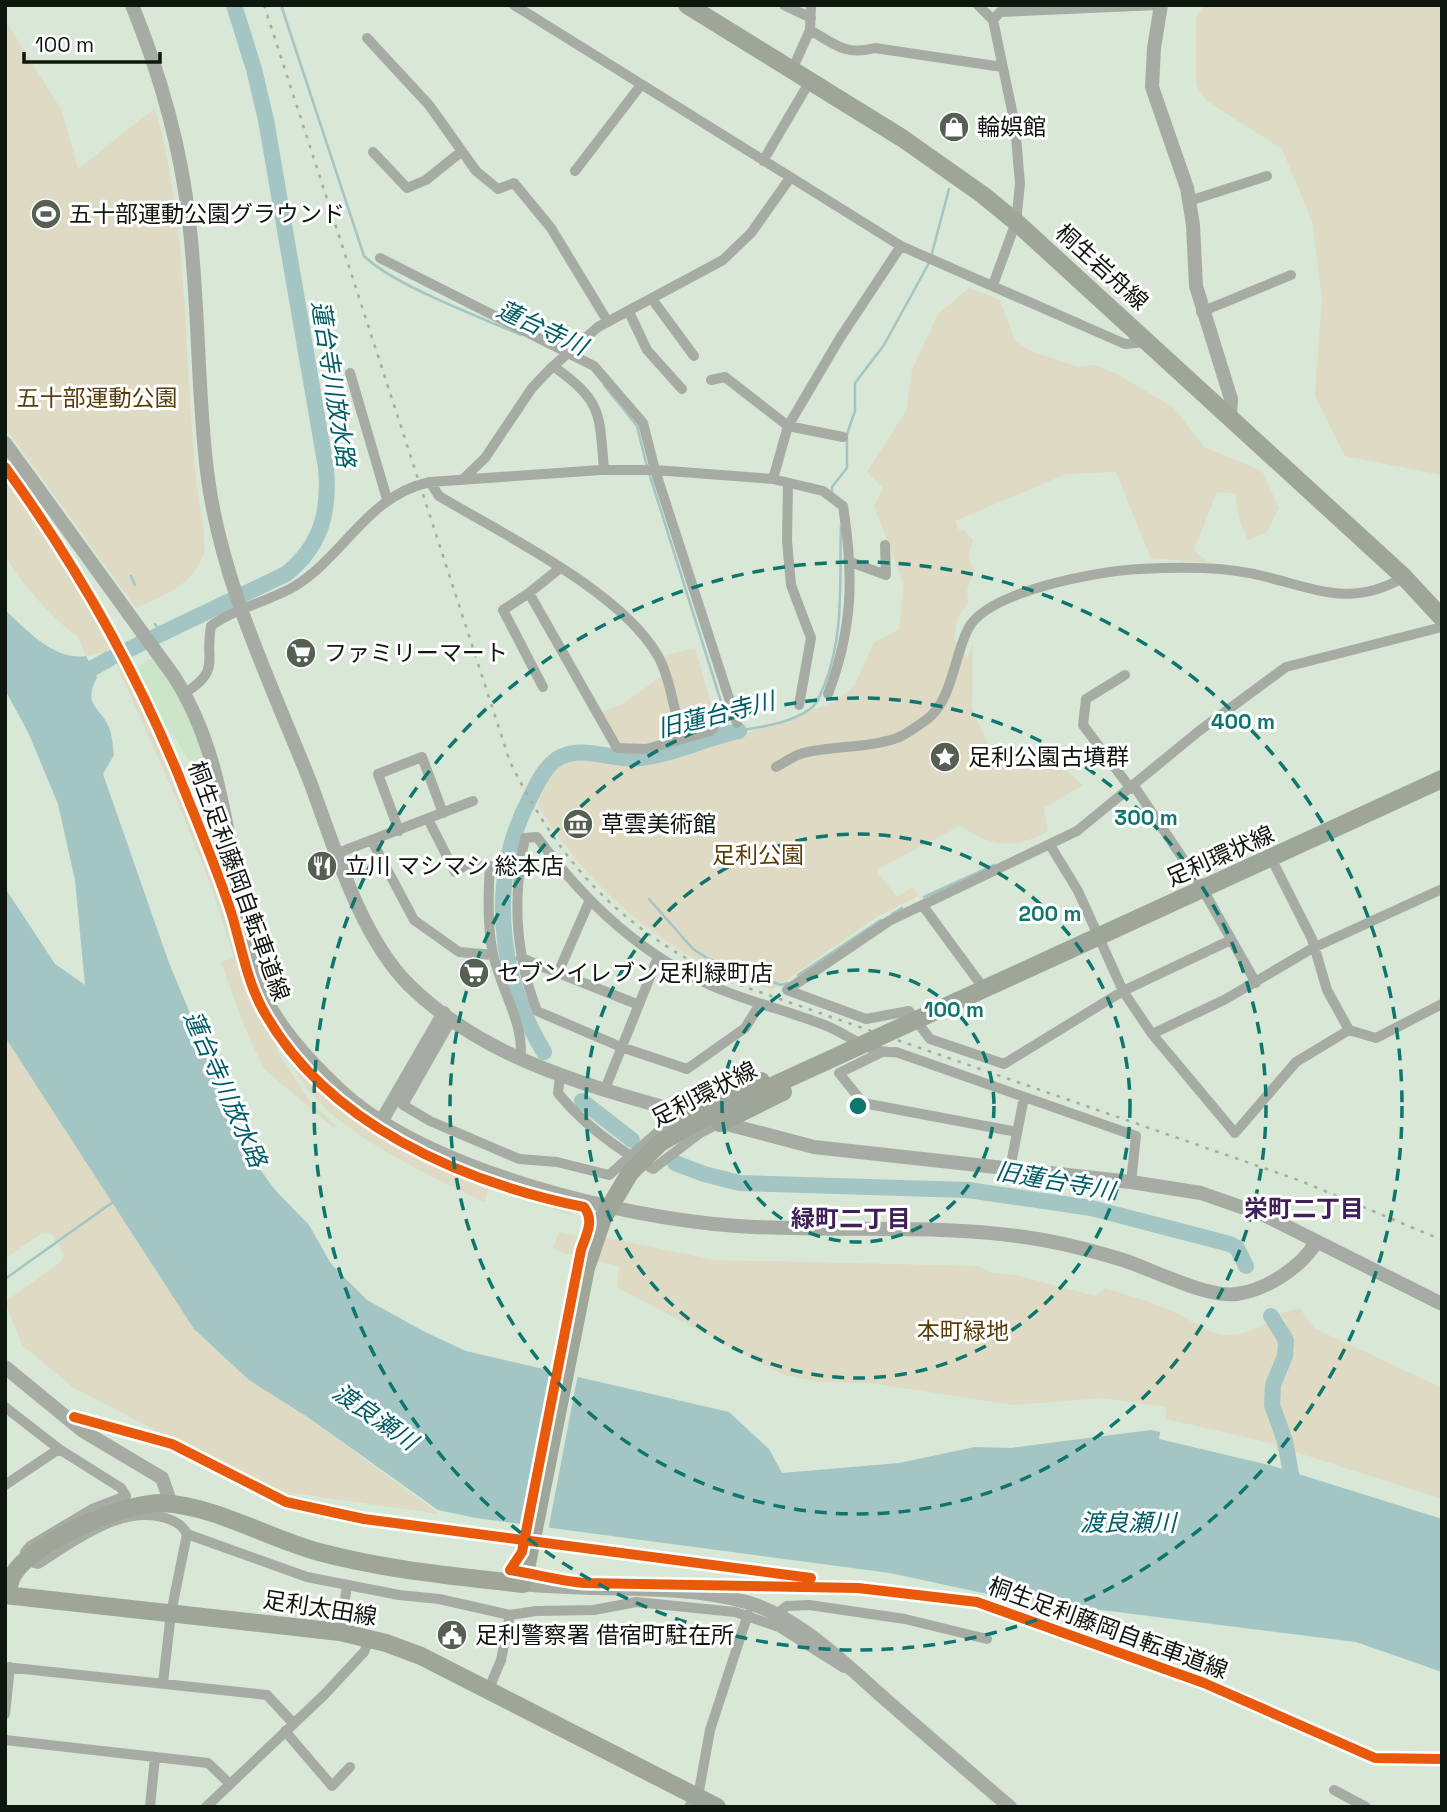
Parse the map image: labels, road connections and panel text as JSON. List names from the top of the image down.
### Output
{
  "streets": {
    "main road": ["桐生岩舟線", "足利環状線", "足利太田線"],
    "cycle path": ["桐生足利藤岡自転車道線"]
  },
  "districts": ["栄町二丁目", "緑町二丁目"],
  "water": [
    "蓮台寺川",
    "蓮台寺川放水路",
    "旧蓮台寺川",
    "渡良瀬川"
  ],
  "parks": ["五十部運動公園", "足利公園", "本町緑地"],
  "places": {
    "shop": ["輪娯館"],
    "sports": ["五十部運動公園グラウンド"],
    "supermarket": ["ファミリーマート", "セブンイレブン足利緑町店"],
    "place": ["足利公園古墳群"],
    "museum": ["草雲美術館"],
    "restaurant": ["立川 マシマシ 総本店"],
    "public building": ["足利警察署 借宿町駐在所"]
  },
  "scale_bar": "100 m",
  "rings": [
    "400 m",
    "300 m",
    "200 m",
    "100 m"
  ]
}
